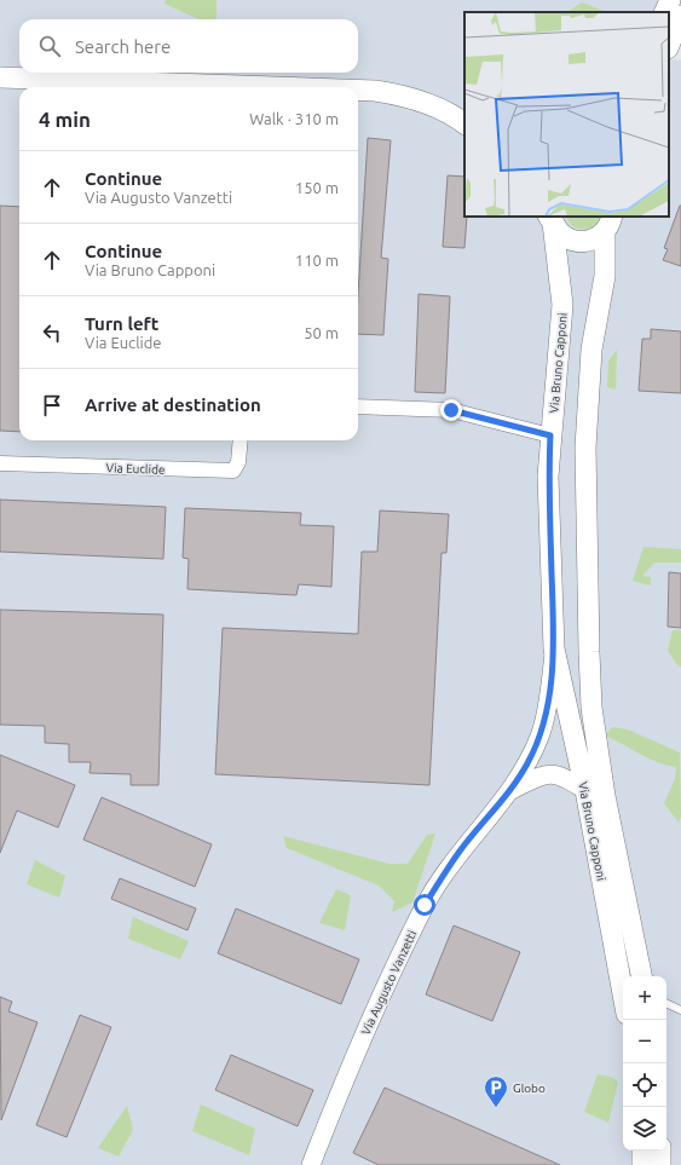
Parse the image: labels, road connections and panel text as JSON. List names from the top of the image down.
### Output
{
  "streets": {
    "main road": ["Via Bruno Capponi"],
    "street": ["Via Euclide", "Via Augusto Vanzetti"]
  },
  "crossings": [
    ["Via Bruno Capponi", "Via Augusto Vanzetti"]
  ],
  "places": {
    "parking": ["Globo"]
  },
  "page": {
    "search": "Search here",
    "heading": ["4 min", "Walk · 310 m"],
    "list": [
      ["Continue", "Via Augusto Vanzetti", "150 m"],
      ["Continue", "Via Bruno Capponi", "110 m"],
      ["Turn left", "Via Euclide", "50 m"],
      "Arrive at destination"
    ],
    "map_buttons": ["+", "−"]
  }
}
